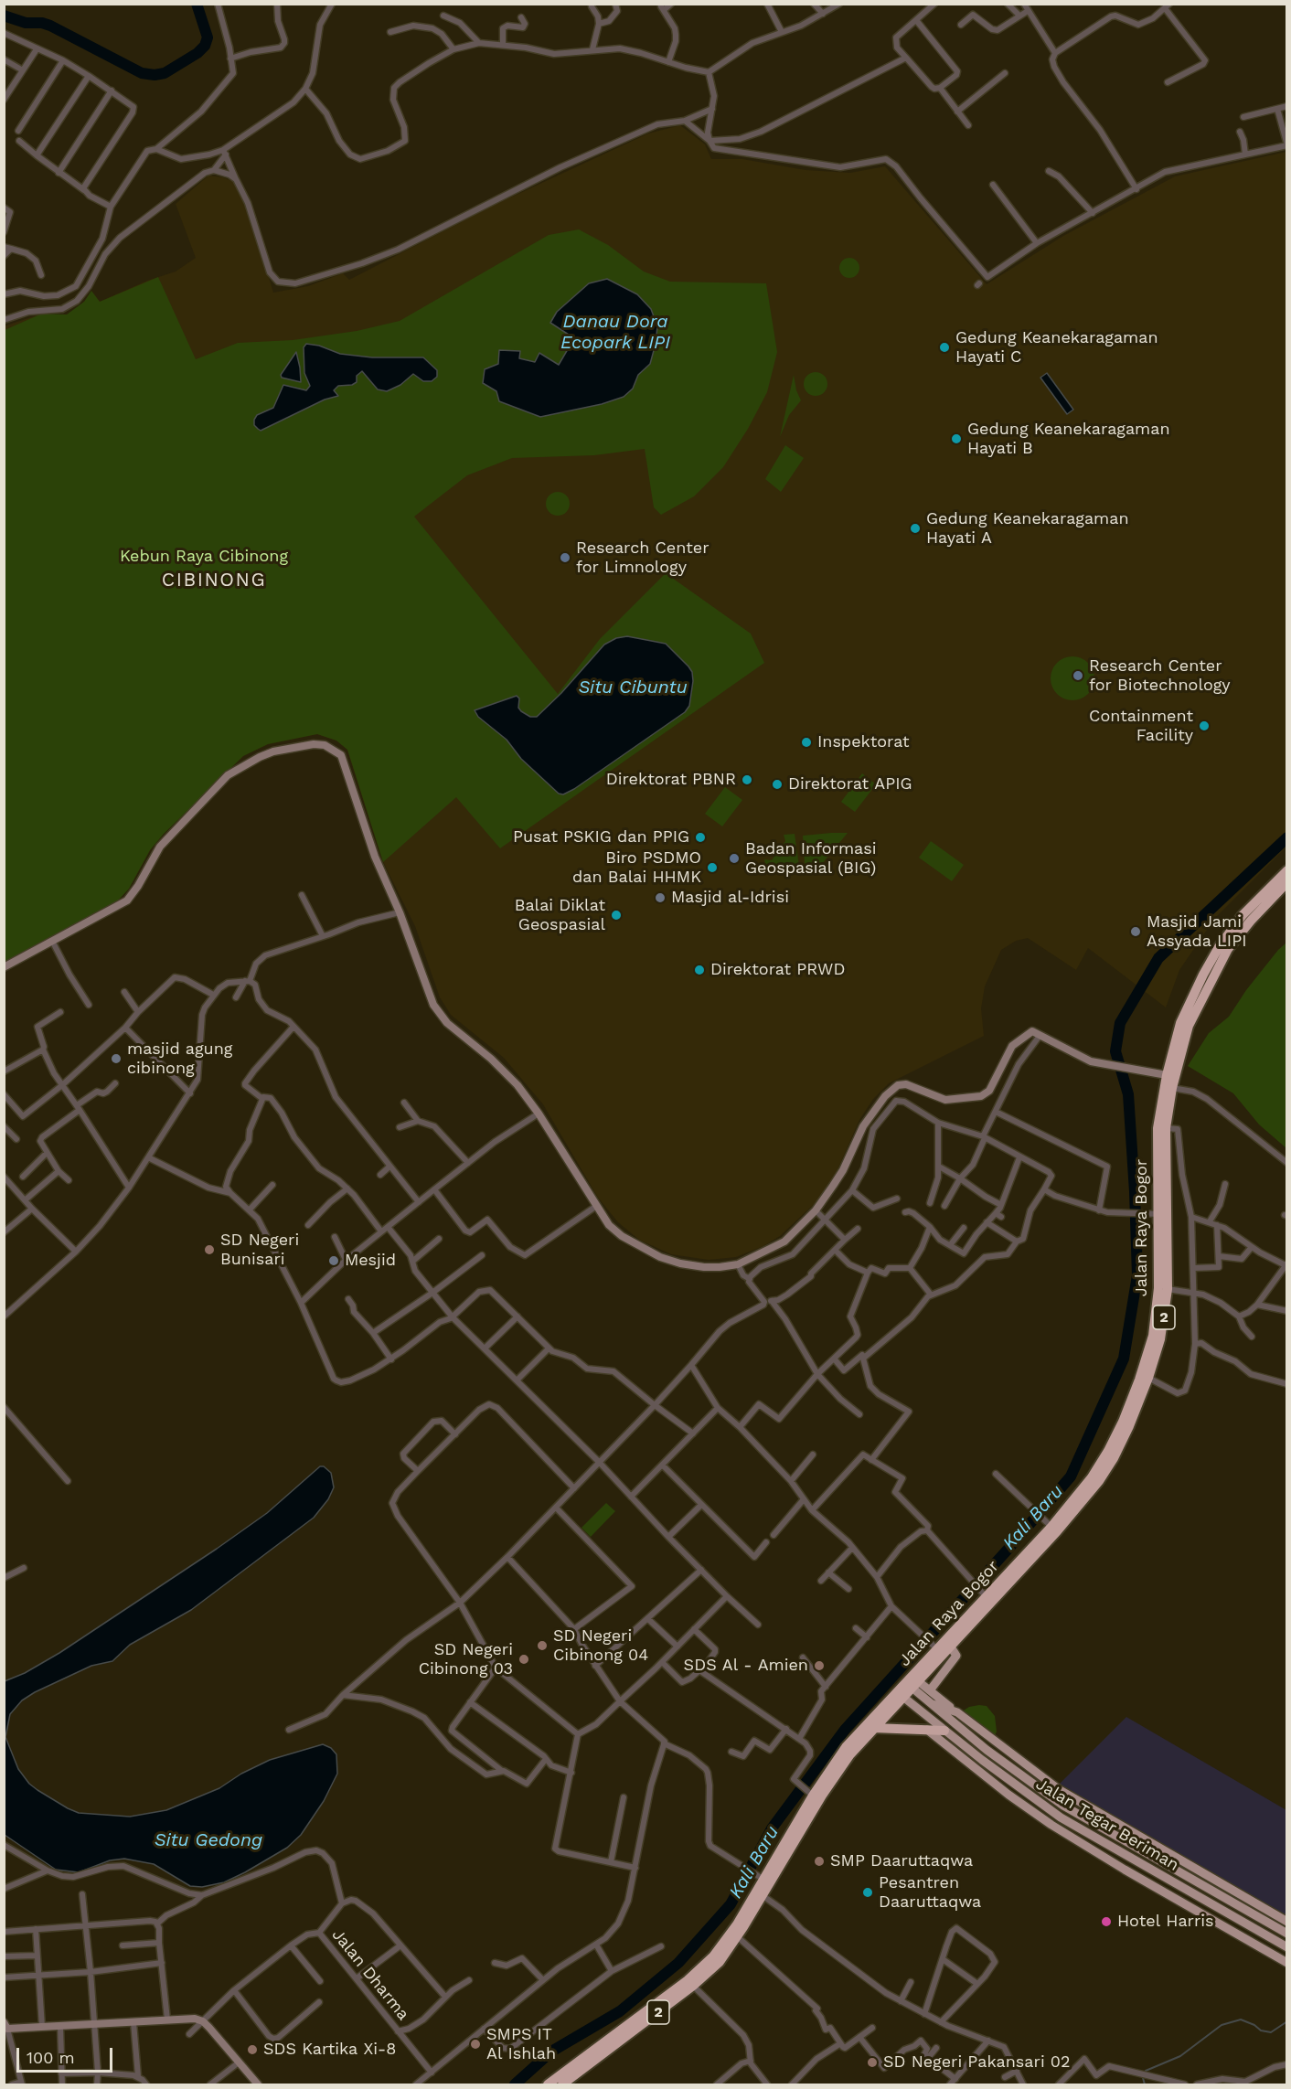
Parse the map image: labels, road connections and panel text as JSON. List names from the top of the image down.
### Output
{
  "streets": {
    "highway": ["Jalan Raya Bogor", "2"],
    "main road": ["Jalan Tegar Beriman"],
    "street": ["Jalan Dharma"]
  },
  "crossings": [
    ["Jalan Raya Bogor", "Jalan Tegar Beriman"]
  ],
  "districts": ["CIBINONG"],
  "water": [
    "Danau Dora Ecopark LIPI",
    "Situ Cibuntu",
    "Kali Baru",
    "Situ Gedong"
  ],
  "parks": ["Kebun Raya Cibinong"],
  "places": [
    "Gedung Keanekaragaman Hayati C",
    "Gedung Keanekaragaman Hayati B",
    "Gedung Keanekaragaman Hayati A",
    "Research Center for Limnology",
    "Research Center for Biotechnology",
    "Containment Facility",
    "Inspektorat",
    "Direktorat PBNR",
    "Direktorat APIG",
    "Pusat PSKIG dan PPIG",
    "Badan Informasi Geospasial (BIG)",
    "Biro PSDMO dan Balai HHMK",
    "Masjid al-Idrisi",
    "Balai Diklat Geospasial",
    "Masjid Jami Assyada LIPI",
    "Direktorat PRWD",
    "masjid agung cibinong",
    "SD Negeri Bunisari",
    "Mesjid",
    "SD Negeri Cibinong 04",
    "SD Negeri Cibinong 03",
    "SDS Al - Amien",
    "SMP Daaruttaqwa",
    "Pesantren Daaruttaqwa",
    "Hotel Harris",
    "SMPS IT Al Ishlah",
    "SDS Kartika Xi-8",
    "SD Negeri Pakansari 02"
  ],
  "scale_bar": "100 m"
}
